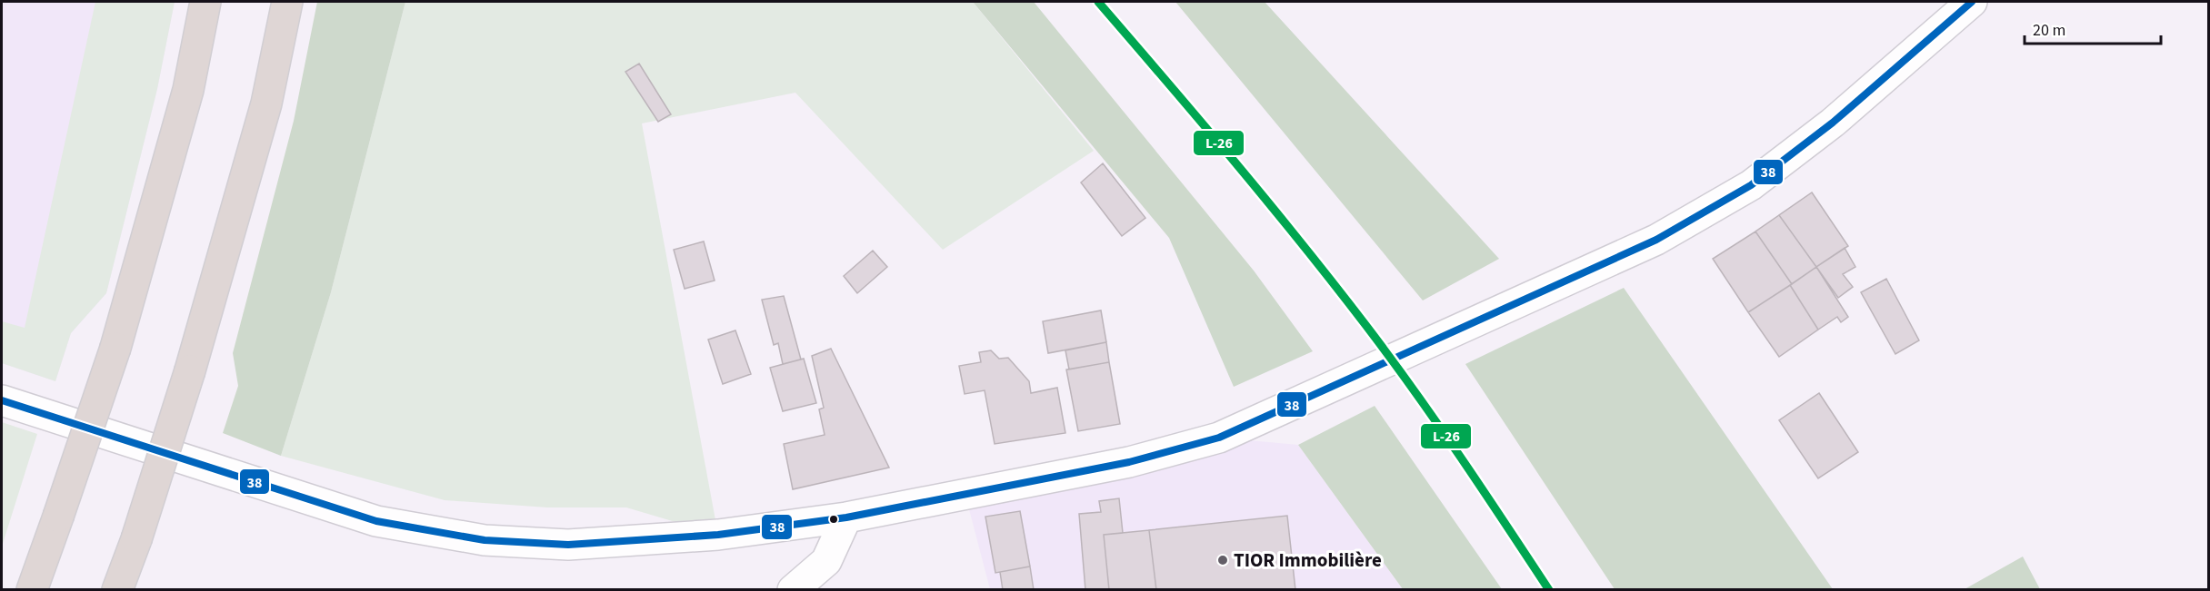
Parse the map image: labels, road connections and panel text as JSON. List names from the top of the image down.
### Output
{
  "places": ["TIOR Immobilière"],
  "lines": ["transit line L-26", "transit line 38"],
  "scale_bar": "20 m"
}
